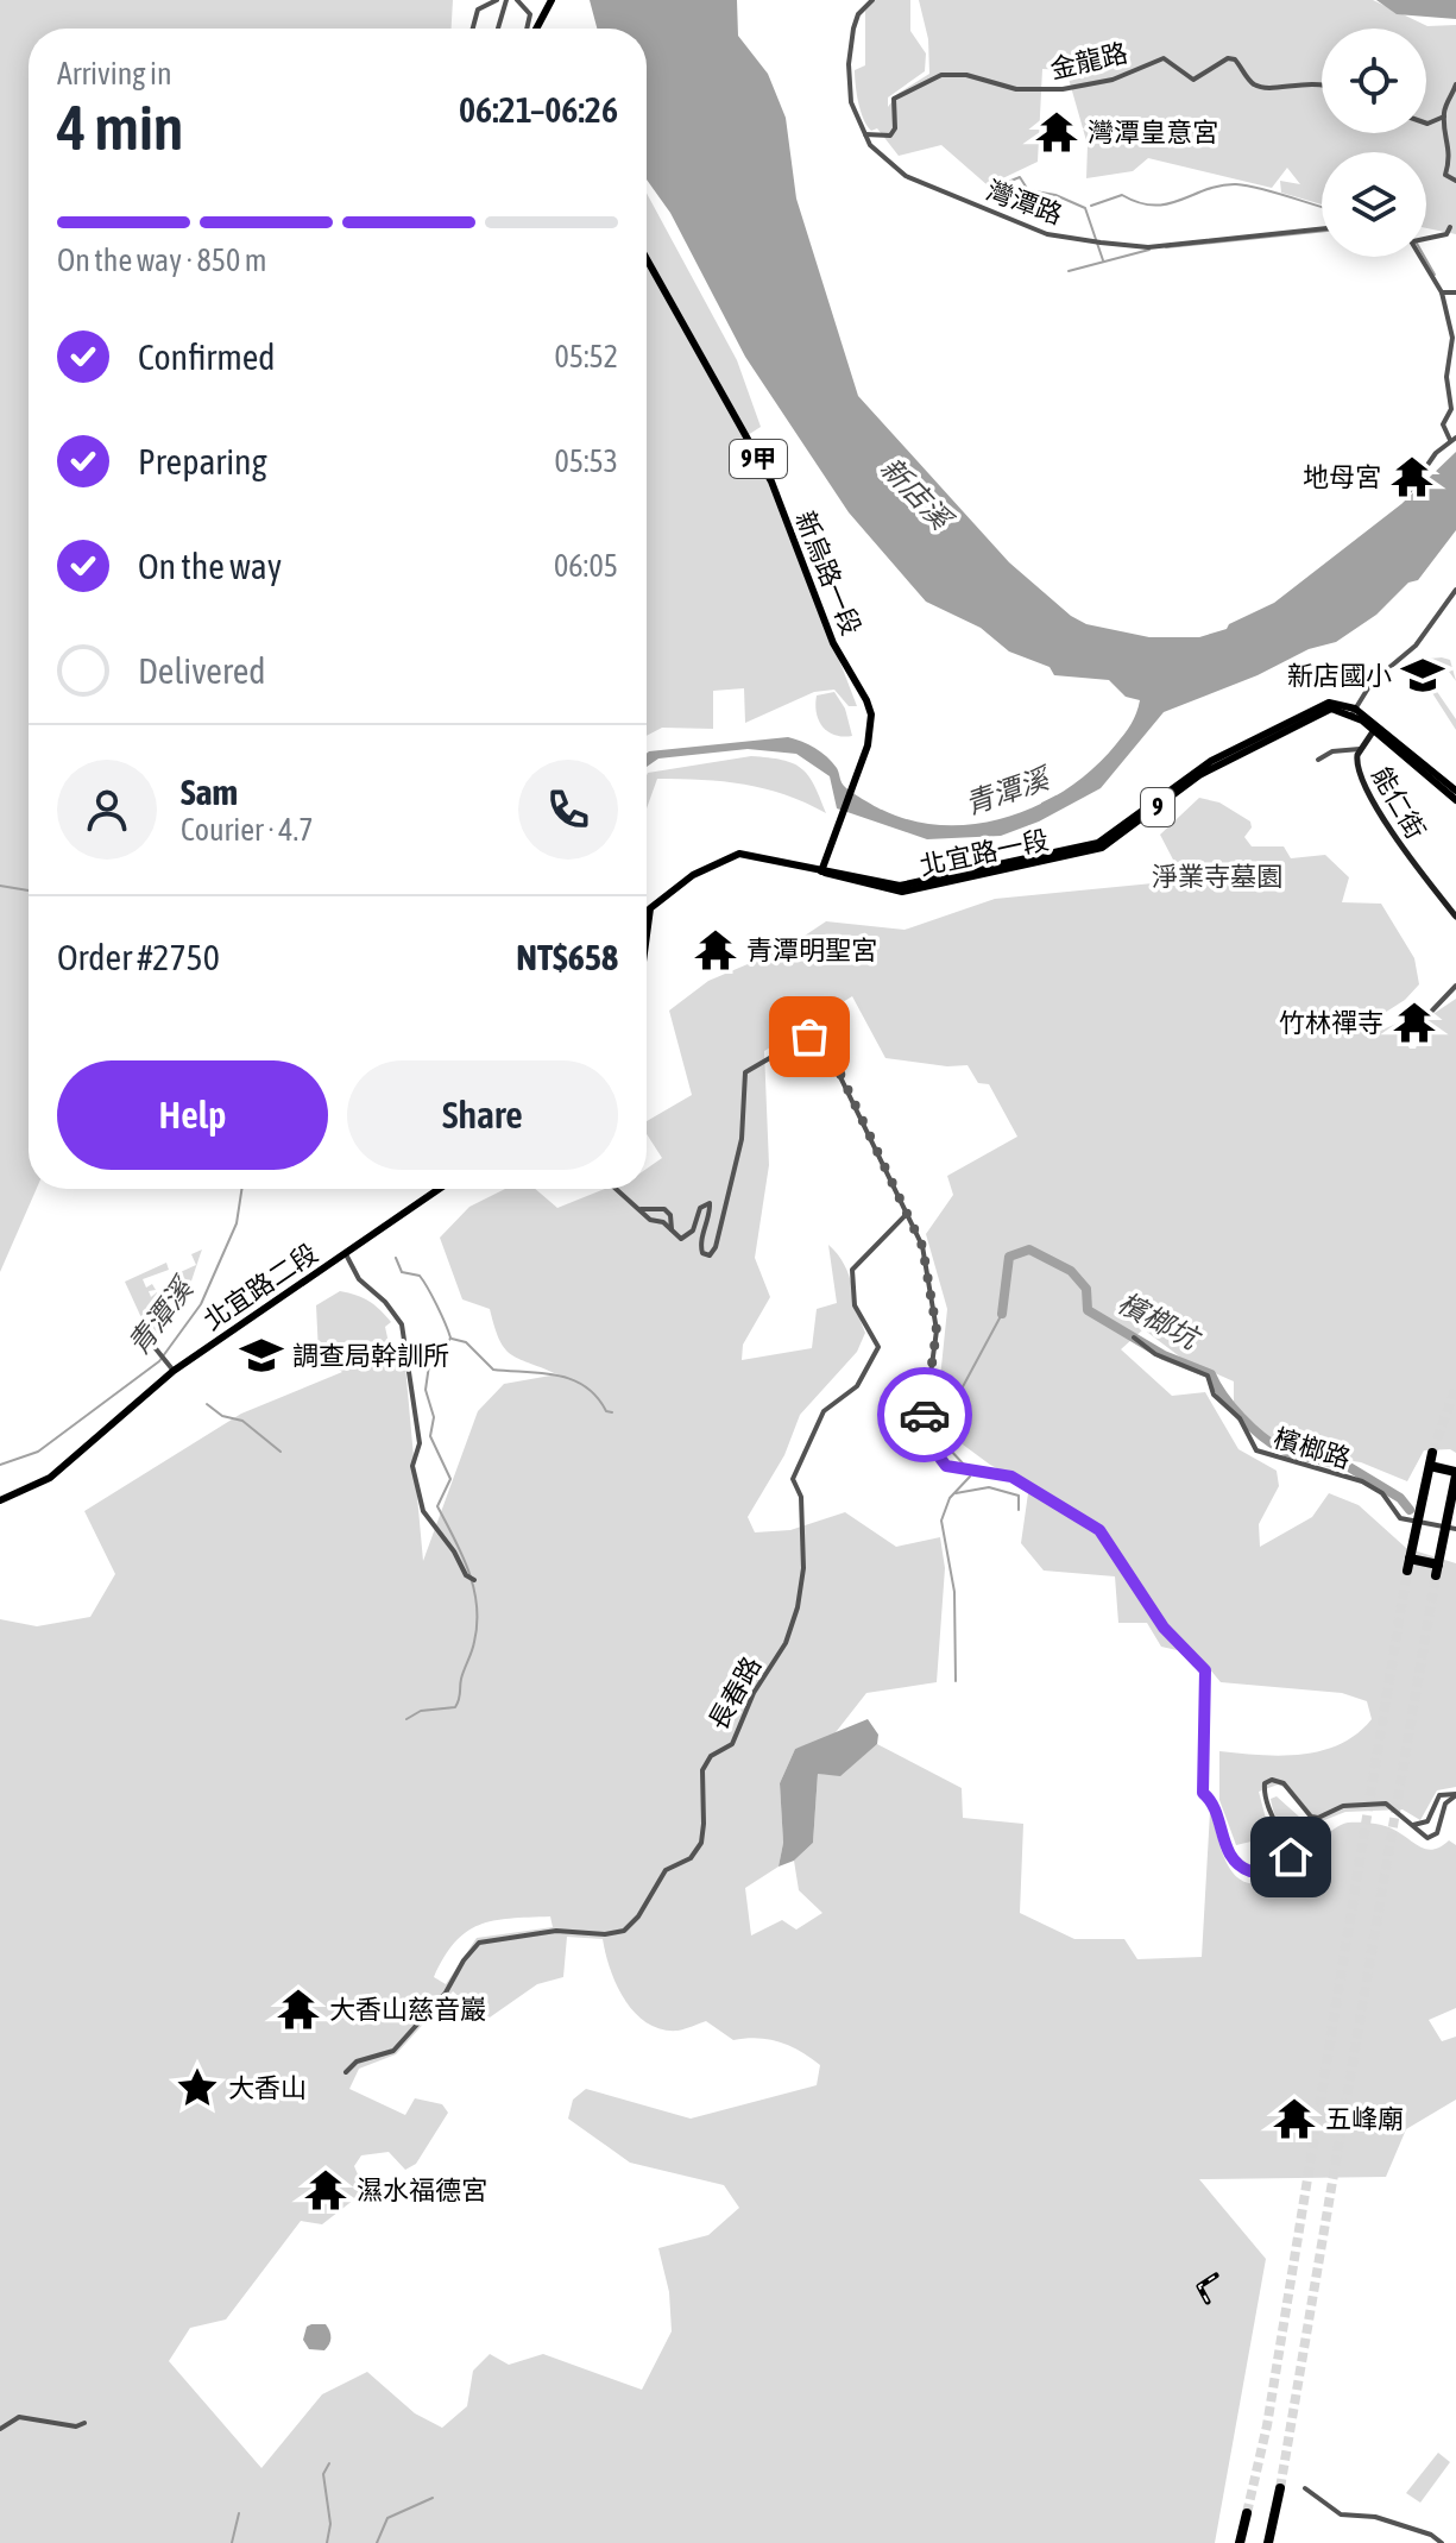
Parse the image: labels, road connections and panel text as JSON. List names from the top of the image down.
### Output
{
  "streets": {
    "main road": [
      "9甲",
      "新烏路一段",
      "9",
      "北宜路一段",
      "北宜路二段"
    ],
    "street": [
      "金龍路",
      "灣潭路",
      "能仁街",
      "檳榔路",
      "長春路"
    ]
  },
  "crossings": [
    ["金龍路", "灣潭路"],
    ["新烏路一段", "9"],
    ["新烏路一段", "北宜路一段"],
    ["9", "北宜路一段"]
  ],
  "water": ["新店溪", "青潭溪", "檳榔坑"],
  "parks": ["淨業寺墓園"],
  "places": {
    "temple": [
      "灣潭皇意宮",
      "地母宮",
      "青潭明聖宮",
      "竹林禪寺",
      "大香山慈音巖",
      "五峰廟",
      "濕水福德宮"
    ],
    "school or university": ["新店國小", "調查局幹訓所"],
    "place": ["大香山"]
  },
  "page": {
    "heading": ["4 min", "Arriving in", "06:21–06:26"],
    "panel": [
      "Sam",
      "Courier · 4.7",
      "Order #2750",
      "NT$658"
    ],
    "bar": "On the way · 850 m",
    "list": [
      ["Confirmed", "05:52"],
      ["Preparing", "05:53"],
      ["On the way", "06:05"],
      "Delivered"
    ],
    "buttons": ["Help", "Share"]
  }
}
